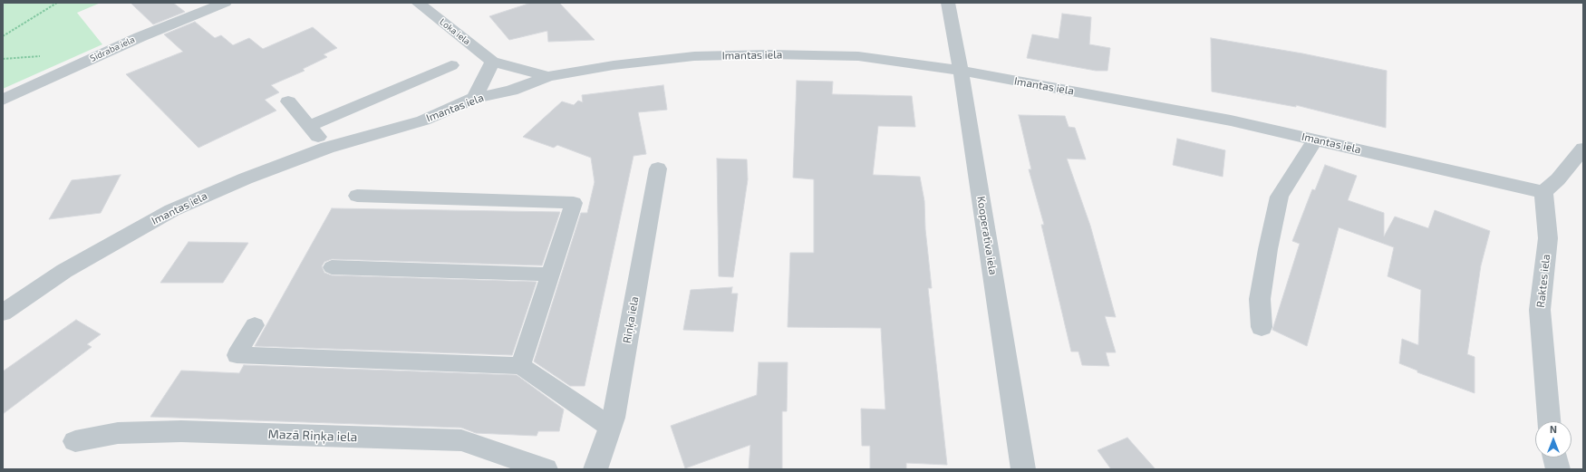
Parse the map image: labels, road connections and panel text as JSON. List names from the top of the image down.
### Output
{
  "streets": {
    "street": [
      "Loka iela",
      "Sidraba iela",
      "Imantas iela",
      "Kooperatīva iela",
      "Raktes iela",
      "Riņķa iela",
      "Mazā Riņķa iela"
    ]
  },
  "crossings": [
    ["Loka iela", "Imantas iela"],
    ["Imantas iela", "Kooperatīva iela"],
    ["Imantas iela", "Raktes iela"]
  ],
  "north": "top"
}
